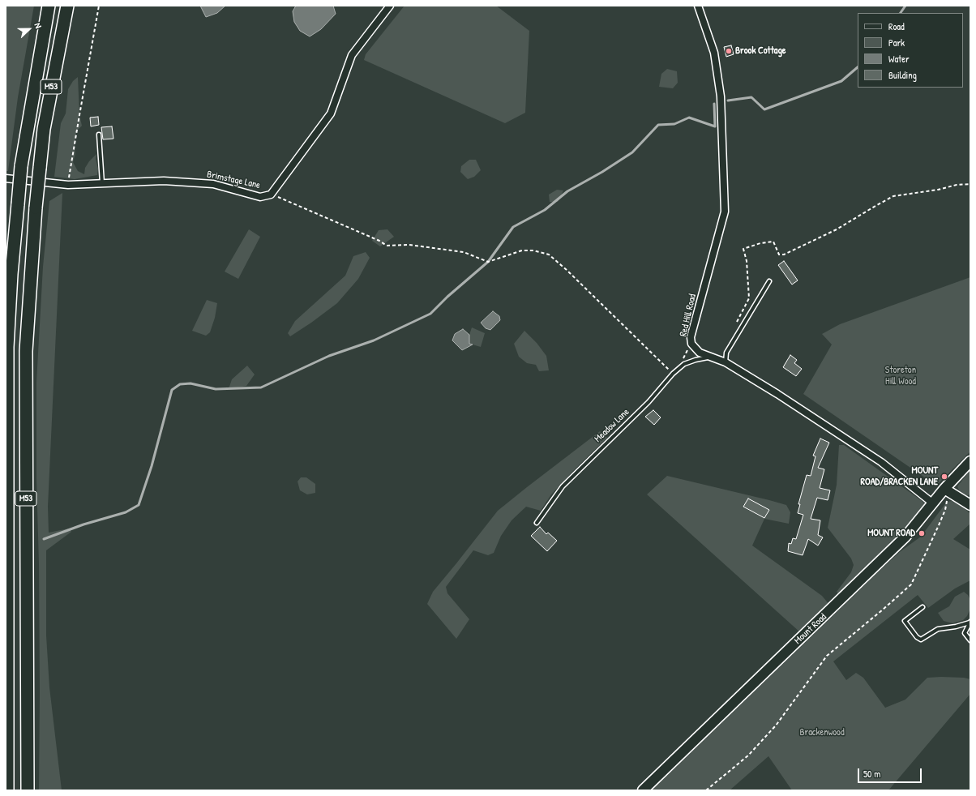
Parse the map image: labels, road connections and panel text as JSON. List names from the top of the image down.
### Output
{
  "streets": {
    "highway": ["M53"],
    "main road": ["Mount Road"],
    "street": ["Brimstage Lane", "Red Hill Road"],
    "lane": ["Meadow Lane"]
  },
  "crossings": [
    ["Red Hill Road", "Meadow Lane"],
    ["Red Hill Road", "Mount Road"]
  ],
  "parks": ["Storeton Hill Wood", "Brackenwood"],
  "places": ["Brook Cottage", "MOUNT ROAD/BRACKEN LANE", "MOUNT ROAD"],
  "legend": [
    "Road",
    "Park",
    "Water",
    "Building"
  ],
  "scale_bar": "50 m",
  "north": "right"
}
